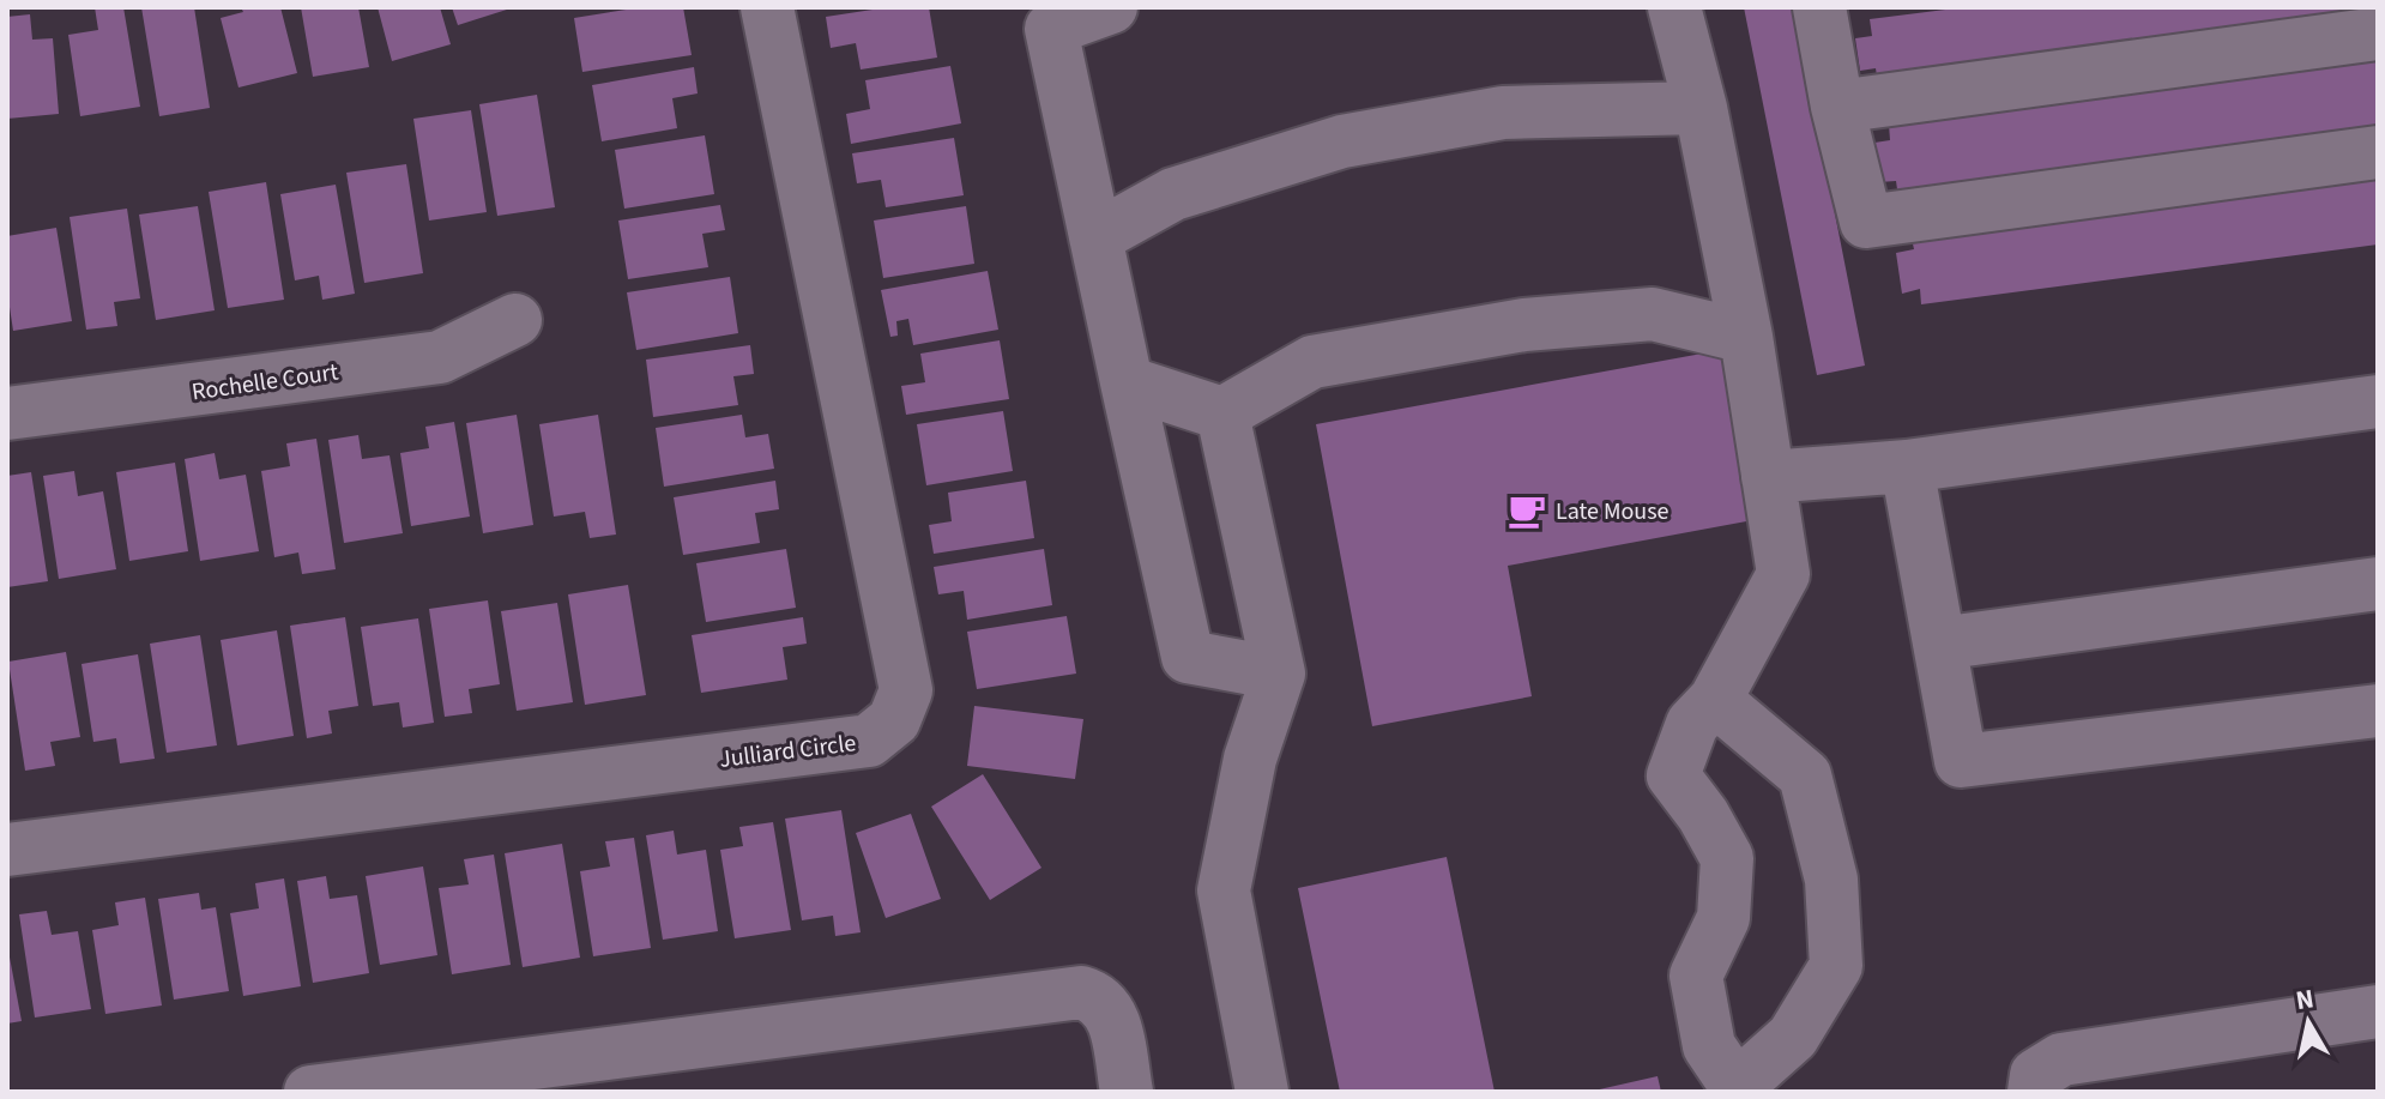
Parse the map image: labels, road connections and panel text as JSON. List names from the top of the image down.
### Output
{
  "streets": {
    "street": ["Rochelle Court", "Julliard Circle"]
  },
  "places": {
    "cafe": ["Late Mouse"]
  },
  "north": "top"
}
